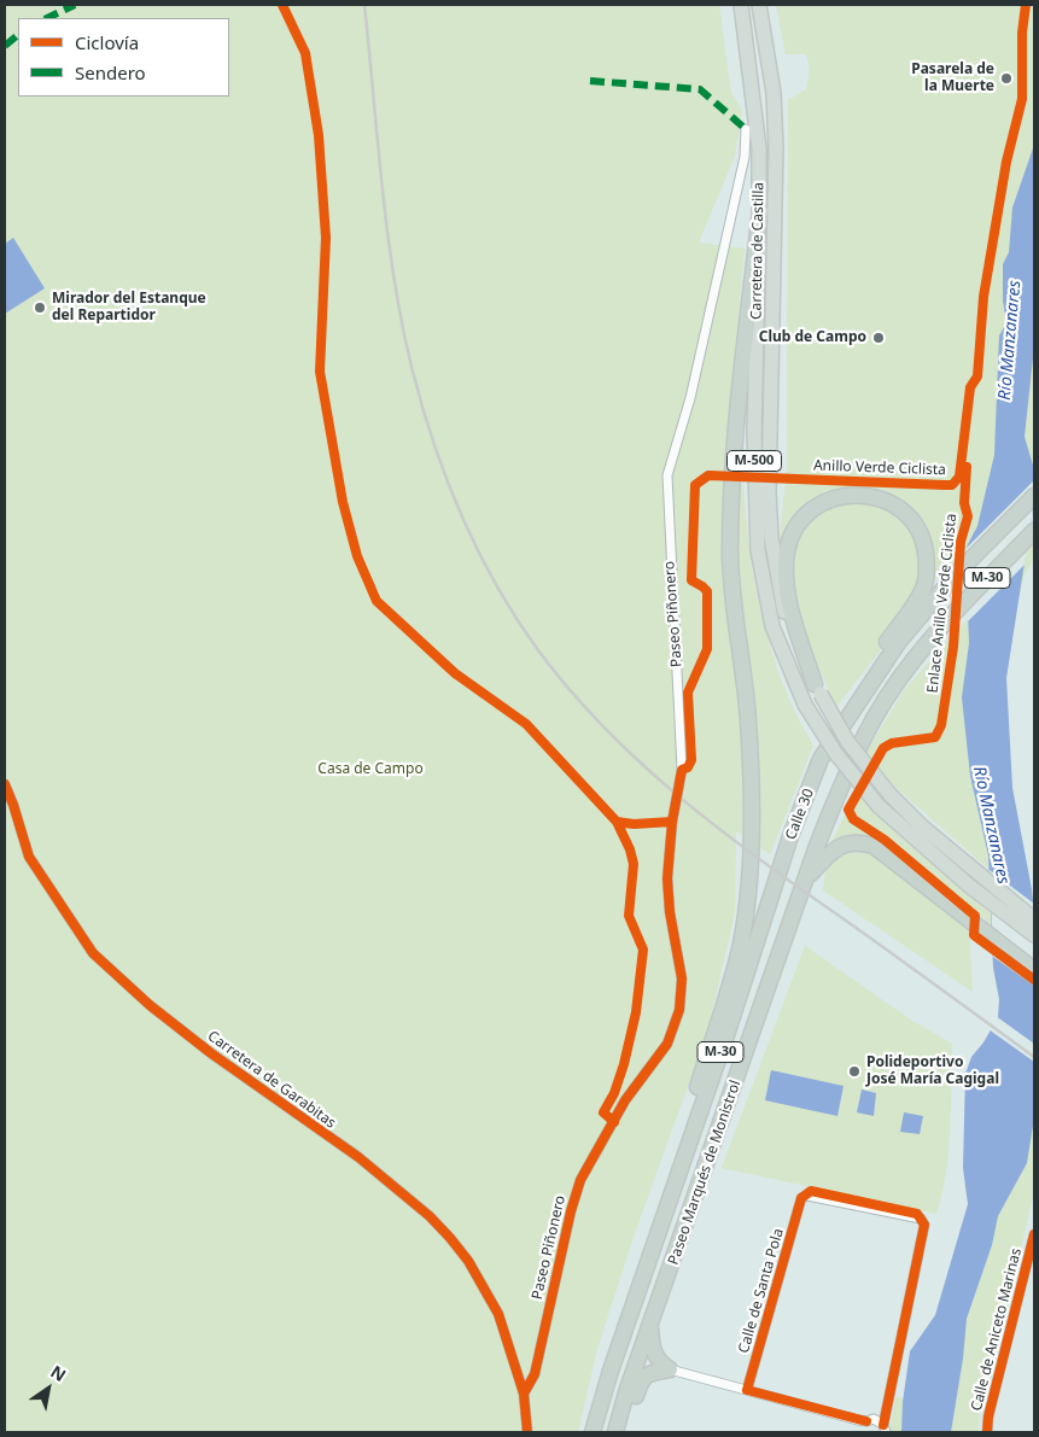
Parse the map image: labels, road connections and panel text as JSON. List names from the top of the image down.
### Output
{
  "streets": {
    "highway": [
      "Carretera de Castilla",
      "M-500",
      "M-30",
      "Calle 30",
      "Paseo Marqués de Monistrol"
    ],
    "street": [
      "Paseo Piñonero",
      "Carretera de Garabitas",
      "Calle de Santa Pola",
      "Calle de Aniceto Marinas"
    ],
    "cycle path": ["Anillo Verde Ciclista", "Enlace Anillo Verde Ciclista"]
  },
  "crossings": [
    ["Carretera de Castilla", "M-500"],
    ["Paseo Piñonero", "Carretera de Garabitas"],
    ["Calle 30", "Paseo Marqués de Monistrol"]
  ],
  "water": ["Río Manzanares"],
  "parks": ["Casa de Campo"],
  "places": [
    "Pasarela de la Muerte",
    "Mirador del Estanque del Repartidor",
    "Club de Campo",
    "Polideportivo José María Cagigal"
  ],
  "legend": ["Ciclovía", "Sendero"],
  "north": "top right"
}
